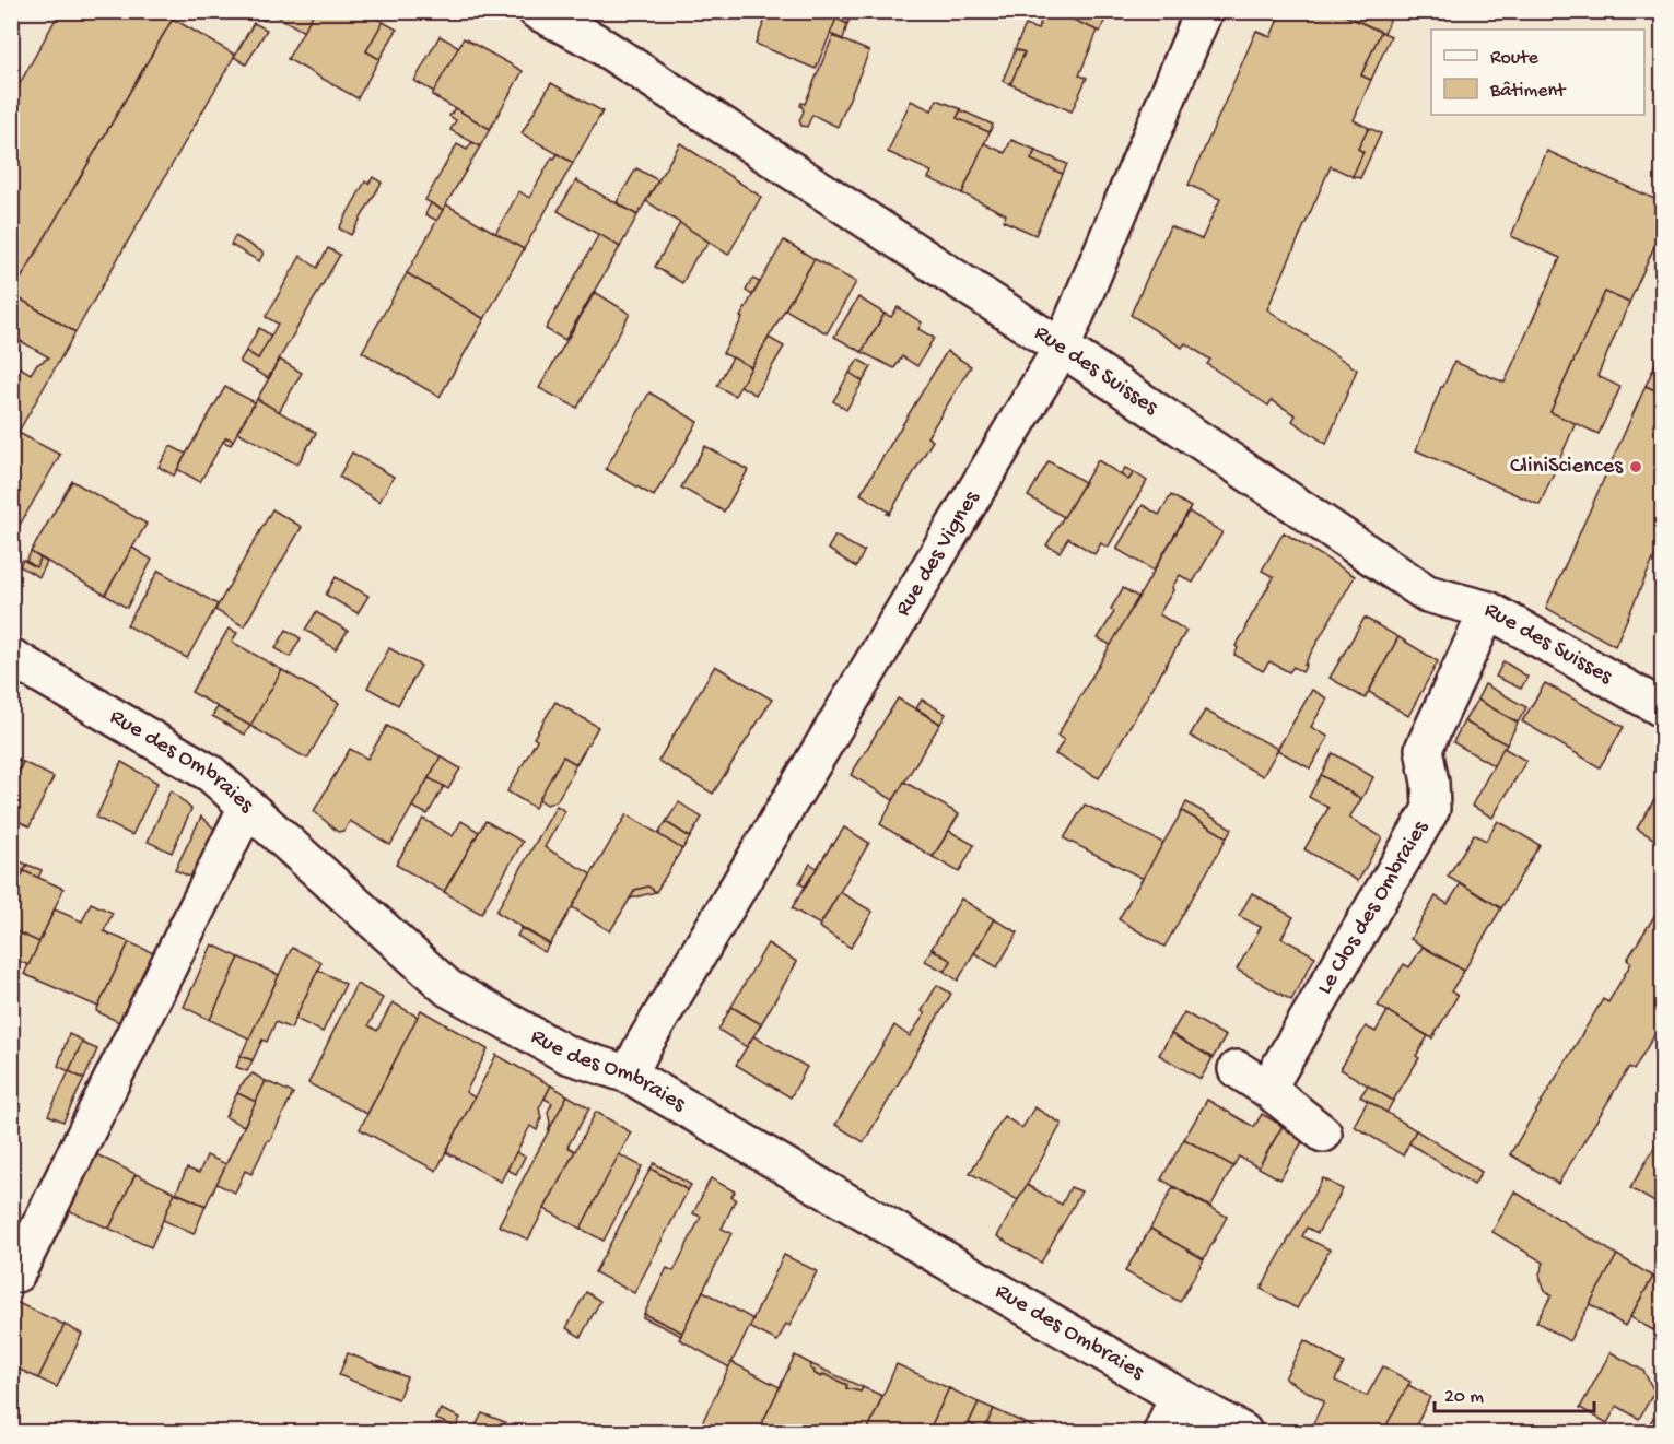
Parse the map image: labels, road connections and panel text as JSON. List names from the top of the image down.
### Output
{
  "streets": {
    "street": [
      "Rue des Suisses",
      "Rue des Vignes",
      "Rue des Ombraies",
      "Le Clos des Ombraies"
    ]
  },
  "crossings": [
    ["Rue des Suisses", "Rue des Vignes"],
    ["Rue des Suisses", "Le Clos des Ombraies"],
    ["Rue des Vignes", "Rue des Ombraies"]
  ],
  "places": ["CliniSciences"],
  "legend": ["Route", "Bâtiment"],
  "scale_bar": "20 m"
}
